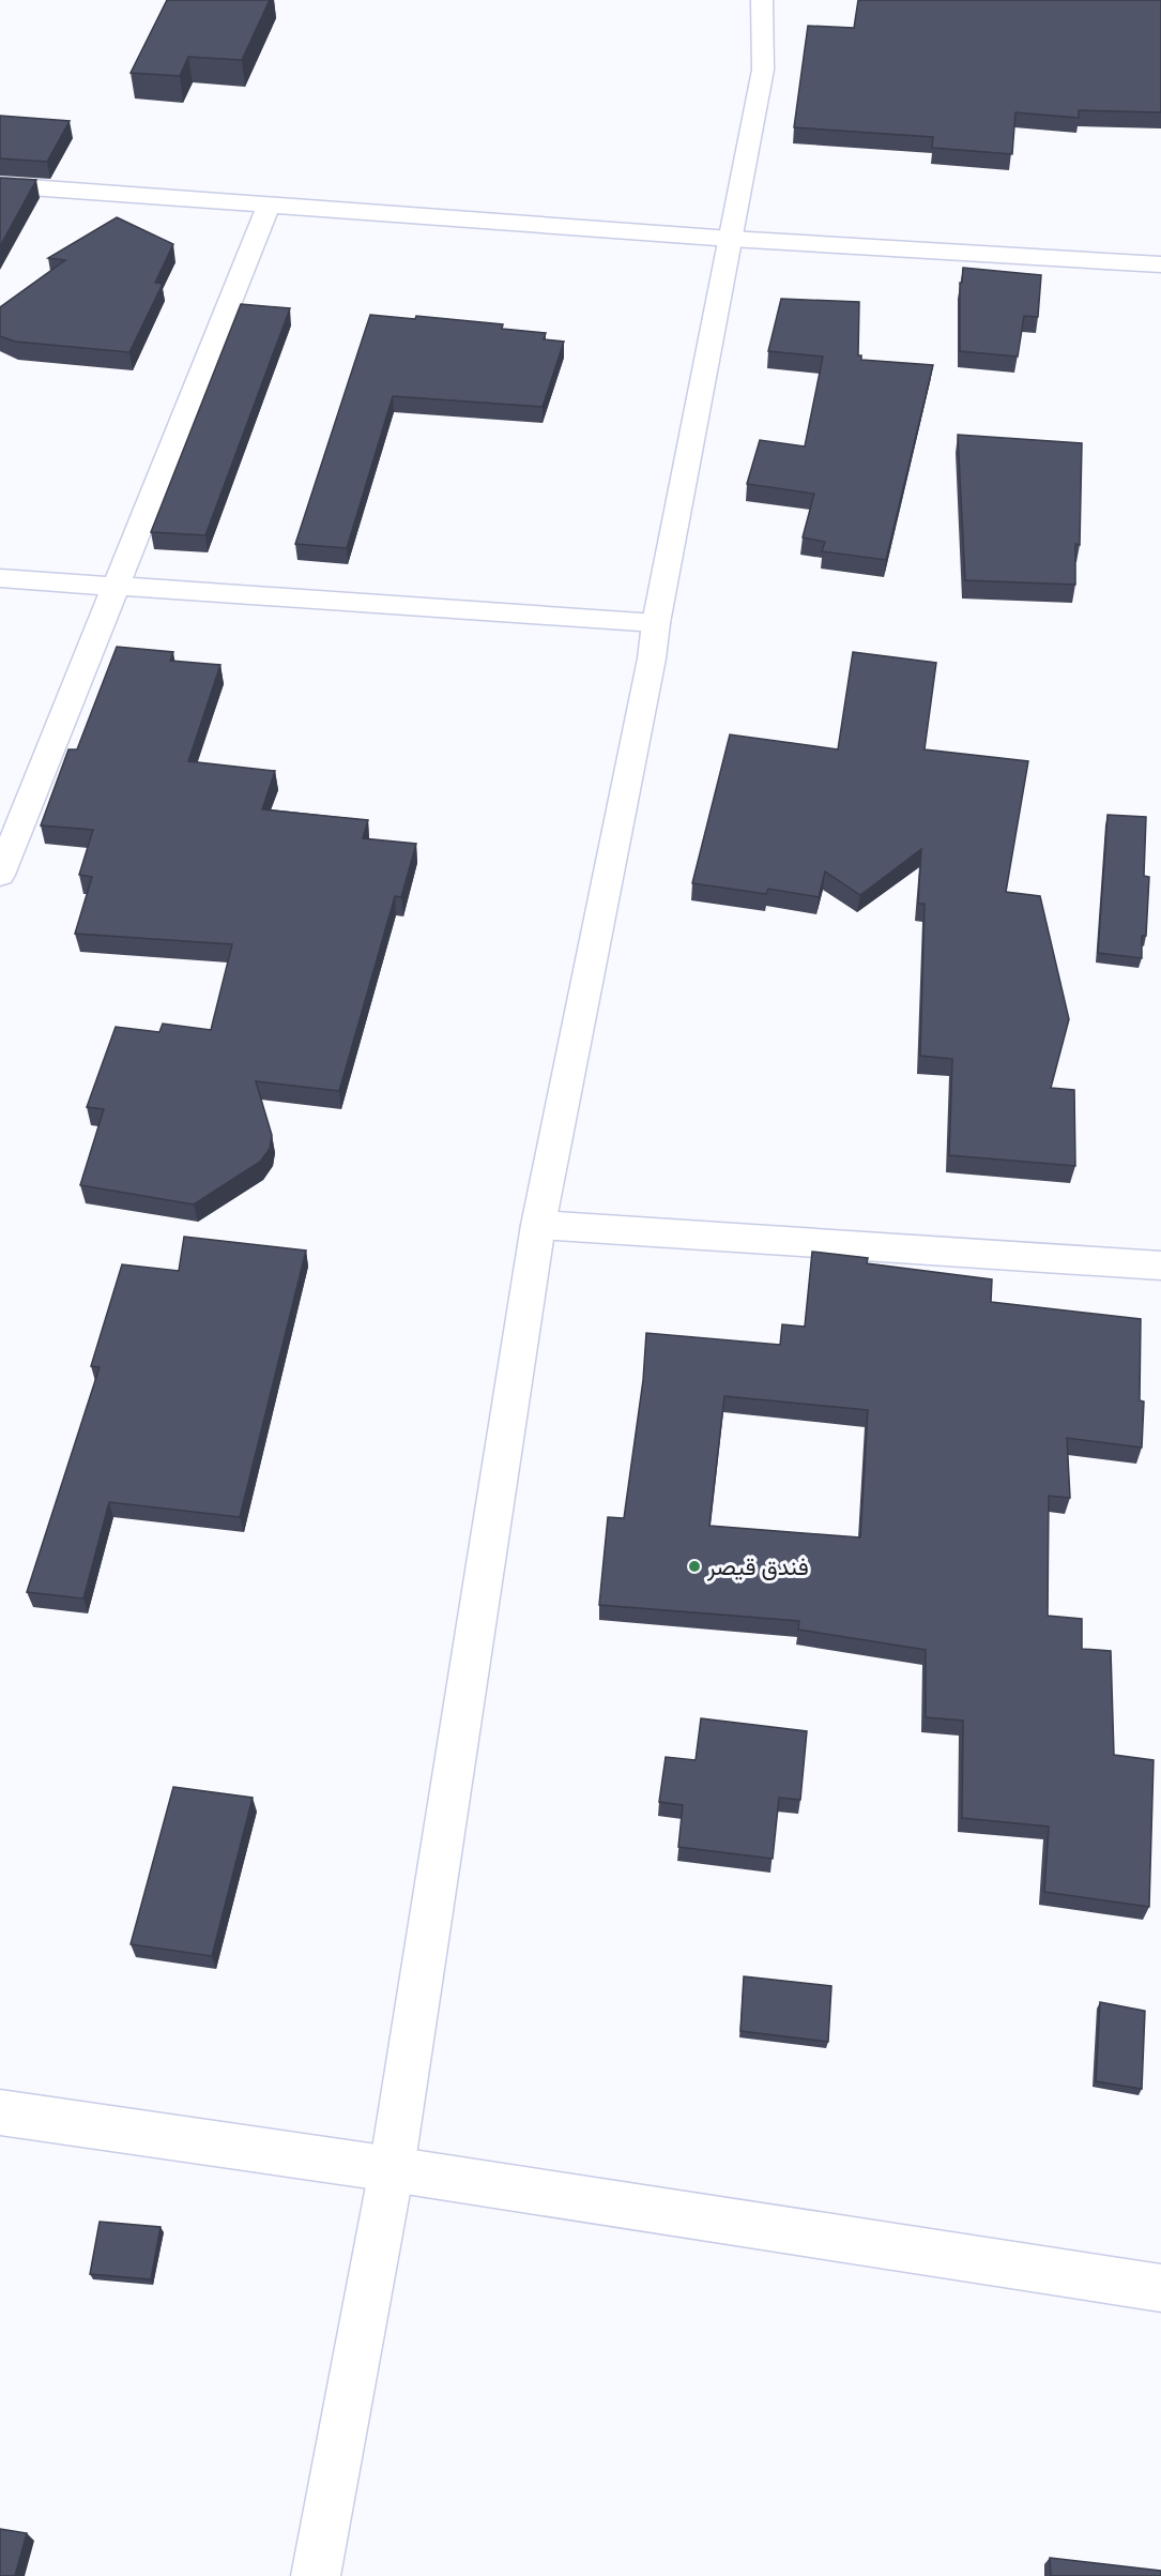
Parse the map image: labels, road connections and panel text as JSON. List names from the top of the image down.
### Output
{
  "places": ["فندق قيصر"]
}
